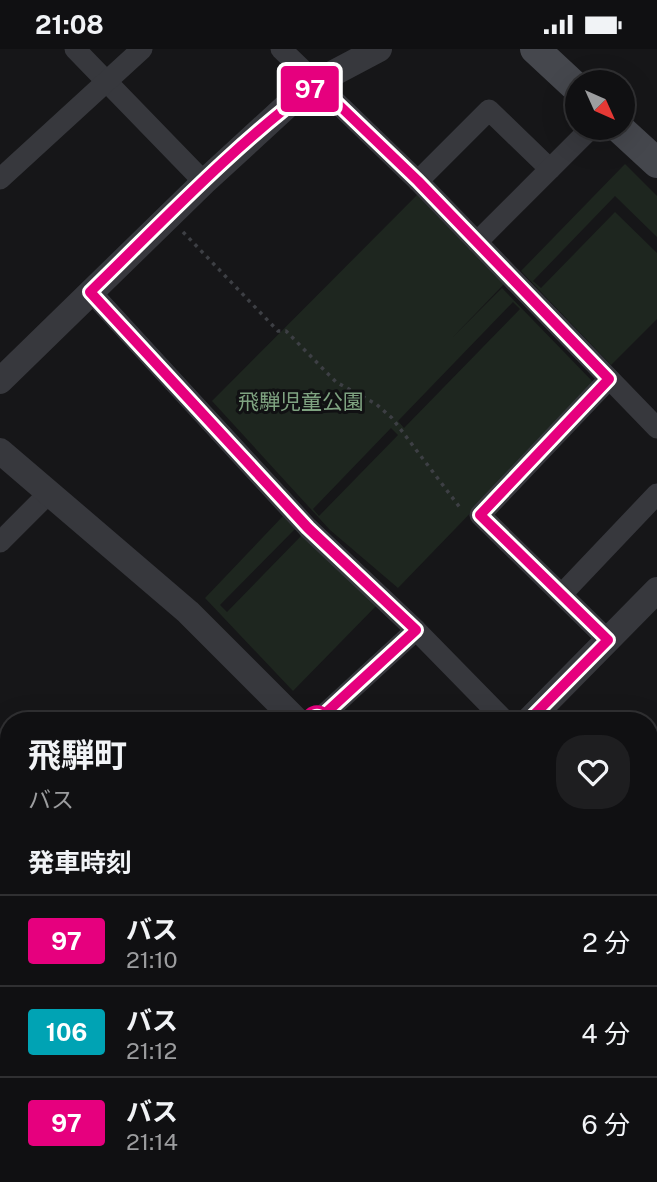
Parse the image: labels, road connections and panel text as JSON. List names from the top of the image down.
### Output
{
  "parks": ["飛騨児童公園"],
  "lines": ["bus line 97"],
  "north": "bottom right",
  "page": {
    "status": "21:08",
    "on_map": "97",
    "heading": [
      ["飛騨町", "バス"],
      "発車時刻"
    ],
    "list": [
      {
        "mark": "97",
        "name": "バス",
        "note": "21:10",
        "value": "2 分"
      },
      {
        "mark": "106",
        "name": "バス",
        "note": "21:12",
        "value": "4 分"
      },
      {
        "mark": "97",
        "name": "バス",
        "note": "21:14",
        "value": "6 分"
      }
    ]
  }
}
